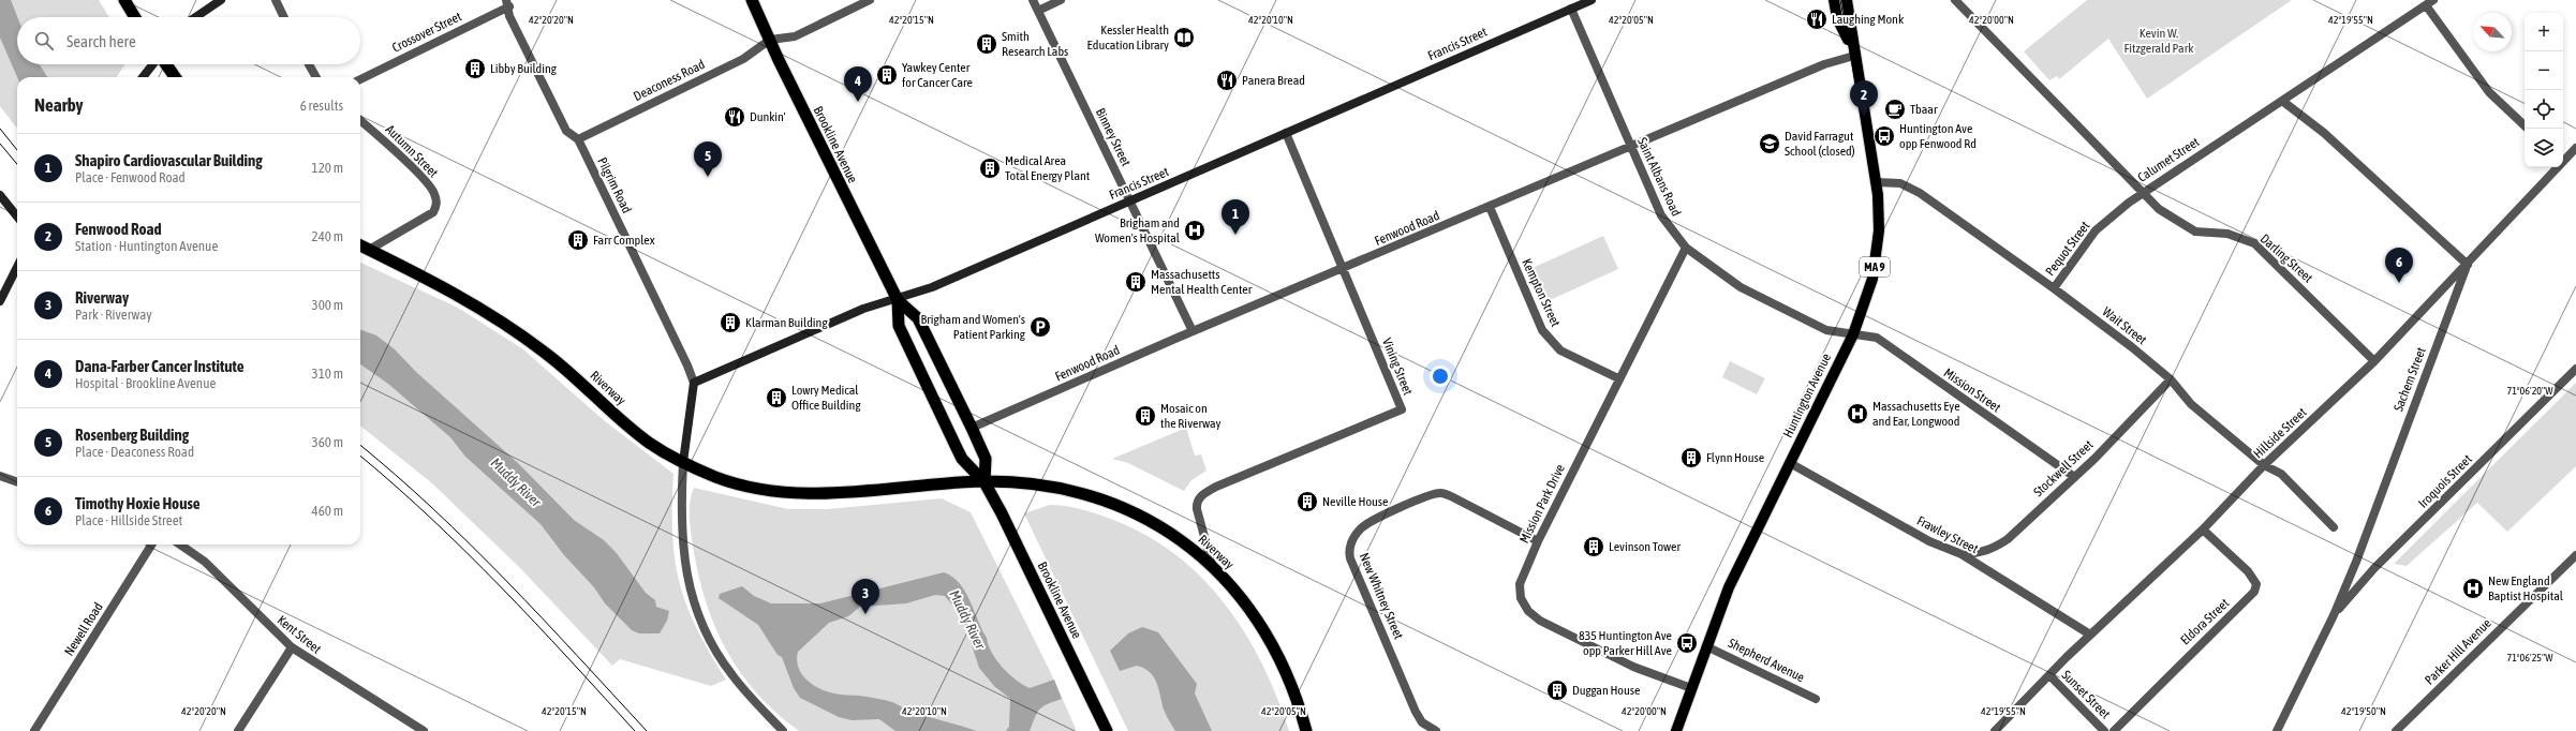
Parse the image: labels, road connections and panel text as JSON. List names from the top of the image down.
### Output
{
  "streets": {
    "highway": ["Brookline Avenue", "Riverway"],
    "main road": [
      "Francis Street",
      "Pilgrim Road",
      "MA 9",
      "Huntington Avenue"
    ],
    "street": [
      "Crossover Street",
      "Deaconess Road",
      "Binney Street",
      "Autumn Street",
      "Calumet Street",
      "Saint Albans Road",
      "Fenwood Road",
      "Pequot Street",
      "Darling Street",
      "Kempton Street",
      "Wait Street",
      "Vining Street",
      "Sachem Street",
      "Mission Street",
      "Hillside Street",
      "Stockwell Street",
      "Iroquois Street",
      "Mission Park Drive",
      "Frawley Street",
      "New Whitney Street",
      "Eldora Street",
      "Newell Road",
      "Kent Street",
      "Parker Hill Avenue",
      "Shepherd Avenue",
      "Sunset Street"
    ]
  },
  "crossings": [
    ["Crossover Street", "Pilgrim Road"],
    ["Francis Street", "Binney Street"],
    ["Francis Street", "Brookline Avenue"],
    ["Francis Street", "Saint Albans Road"],
    ["Francis Street", "Pilgrim Road"],
    ["Francis Street", "Vining Street"],
    ["Deaconess Road", "Brookline Avenue"],
    ["Deaconess Road", "Pilgrim Road"],
    ["Binney Street", "Fenwood Road"],
    ["Brookline Avenue", "Fenwood Road"],
    ["Brookline Avenue", "Riverway"],
    ["Autumn Street", "Riverway"],
    ["Calumet Street", "Pequot Street"],
    ["Calumet Street", "Darling Street"],
    ["Saint Albans Road", "Fenwood Road"],
    ["Saint Albans Road", "Mission Street"],
    ["Saint Albans Road", "Huntington Avenue"],
    ["Saint Albans Road", "Mission Park Drive"],
    ["Pilgrim Road", "Riverway"],
    ["Fenwood Road", "Kempton Street"],
    ["Fenwood Road", "Vining Street"],
    ["Fenwood Road", "Huntington Avenue"],
    ["Pequot Street", "Darling Street"],
    ["Pequot Street", "Wait Street"],
    ["Darling Street", "Hillside Street"],
    ["Kempton Street", "Mission Park Drive"],
    ["Wait Street", "Huntington Avenue"],
    ["Wait Street", "Hillside Street"],
    ["Wait Street", "Stockwell Street"],
    ["Vining Street", "Riverway"],
    ["Sachem Street", "Hillside Street"],
    ["Sachem Street", "Iroquois Street"],
    ["Mission Street", "Huntington Avenue"],
    ["Mission Street", "Stockwell Street"],
    ["Huntington Avenue", "Mission Park Drive"],
    ["Huntington Avenue", "Frawley Street"],
    ["Huntington Avenue", "Shepherd Avenue"],
    ["Hillside Street", "Frawley Street"],
    ["Hillside Street", "Eldora Street"],
    ["Hillside Street", "Sunset Street"],
    ["Stockwell Street", "Frawley Street"],
    ["Mission Park Drive", "New Whitney Street"]
  ],
  "water": ["Muddy River"],
  "parks": ["Kevin W. Fitzgerald Park"],
  "places": {
    "restaurant": ["Laughing Monk", "Panera Bread", "Dunkin'"],
    "library": ["Kessler Health Education Library"],
    "building": [
      "Smith Research Labs",
      "Libby Building",
      "Yawkey Center for Cancer Care",
      "Medical Area Total Energy Plant",
      "Farr Complex",
      "Massachusetts Mental Health Center",
      "Klarman Building",
      "Lowry Medical Office Building",
      "Mosaic on the Riverway",
      "Flynn House",
      "Neville House",
      "Levinson Tower",
      "Duggan House"
    ],
    "cafe": ["Tbaar"],
    "bus stop": ["Huntington Ave opp Fenwood Rd", "835 Huntington Ave opp Parker Hill Ave"],
    "school or university": ["David Farragut School (closed)"],
    "hospital": ["Brigham and Women's Hospital", "Massachusetts Eye and Ear, Longwood", "New England Baptist Hospital"],
    "parking": ["Brigham and Women's Patient Parking"]
  },
  "north": "top left",
  "page": {
    "map_buttons": ["+", "−"],
    "search": "Search here",
    "pins": [
      "4",
      "2",
      "5",
      "1",
      "6",
      "3"
    ],
    "heading": ["Nearby", "6 results"],
    "list": [
      {
        "mark": "1",
        "name": "Shapiro Cardiovascular Building",
        "note": "Place · Fenwood Road",
        "value": "120 m"
      },
      {
        "mark": "2",
        "name": "Fenwood Road",
        "note": "Station · Huntington Avenue",
        "value": "240 m"
      },
      {
        "mark": "3",
        "name": "Riverway",
        "note": "Park · Riverway",
        "value": "300 m"
      },
      {
        "mark": "4",
        "name": "Dana-Farber Cancer Institute",
        "note": "Hospital · Brookline Avenue",
        "value": "310 m"
      },
      {
        "mark": "5",
        "name": "Rosenberg Building",
        "note": "Place · Deaconess Road",
        "value": "360 m"
      },
      {
        "mark": "6",
        "name": "Timothy Hoxie House",
        "note": "Place · Hillside Street",
        "value": "460 m"
      }
    ]
  },
  "coordinates": [
    "42°20'20\"N",
    "42°20'15\"N",
    "42°20'05\"N",
    "42°20'00\"N",
    "42°20'10\"N",
    "42°19'55\"N",
    "71°06'20\"W",
    "71°06'25\"W",
    "42°19'50\"N"
  ]
}
